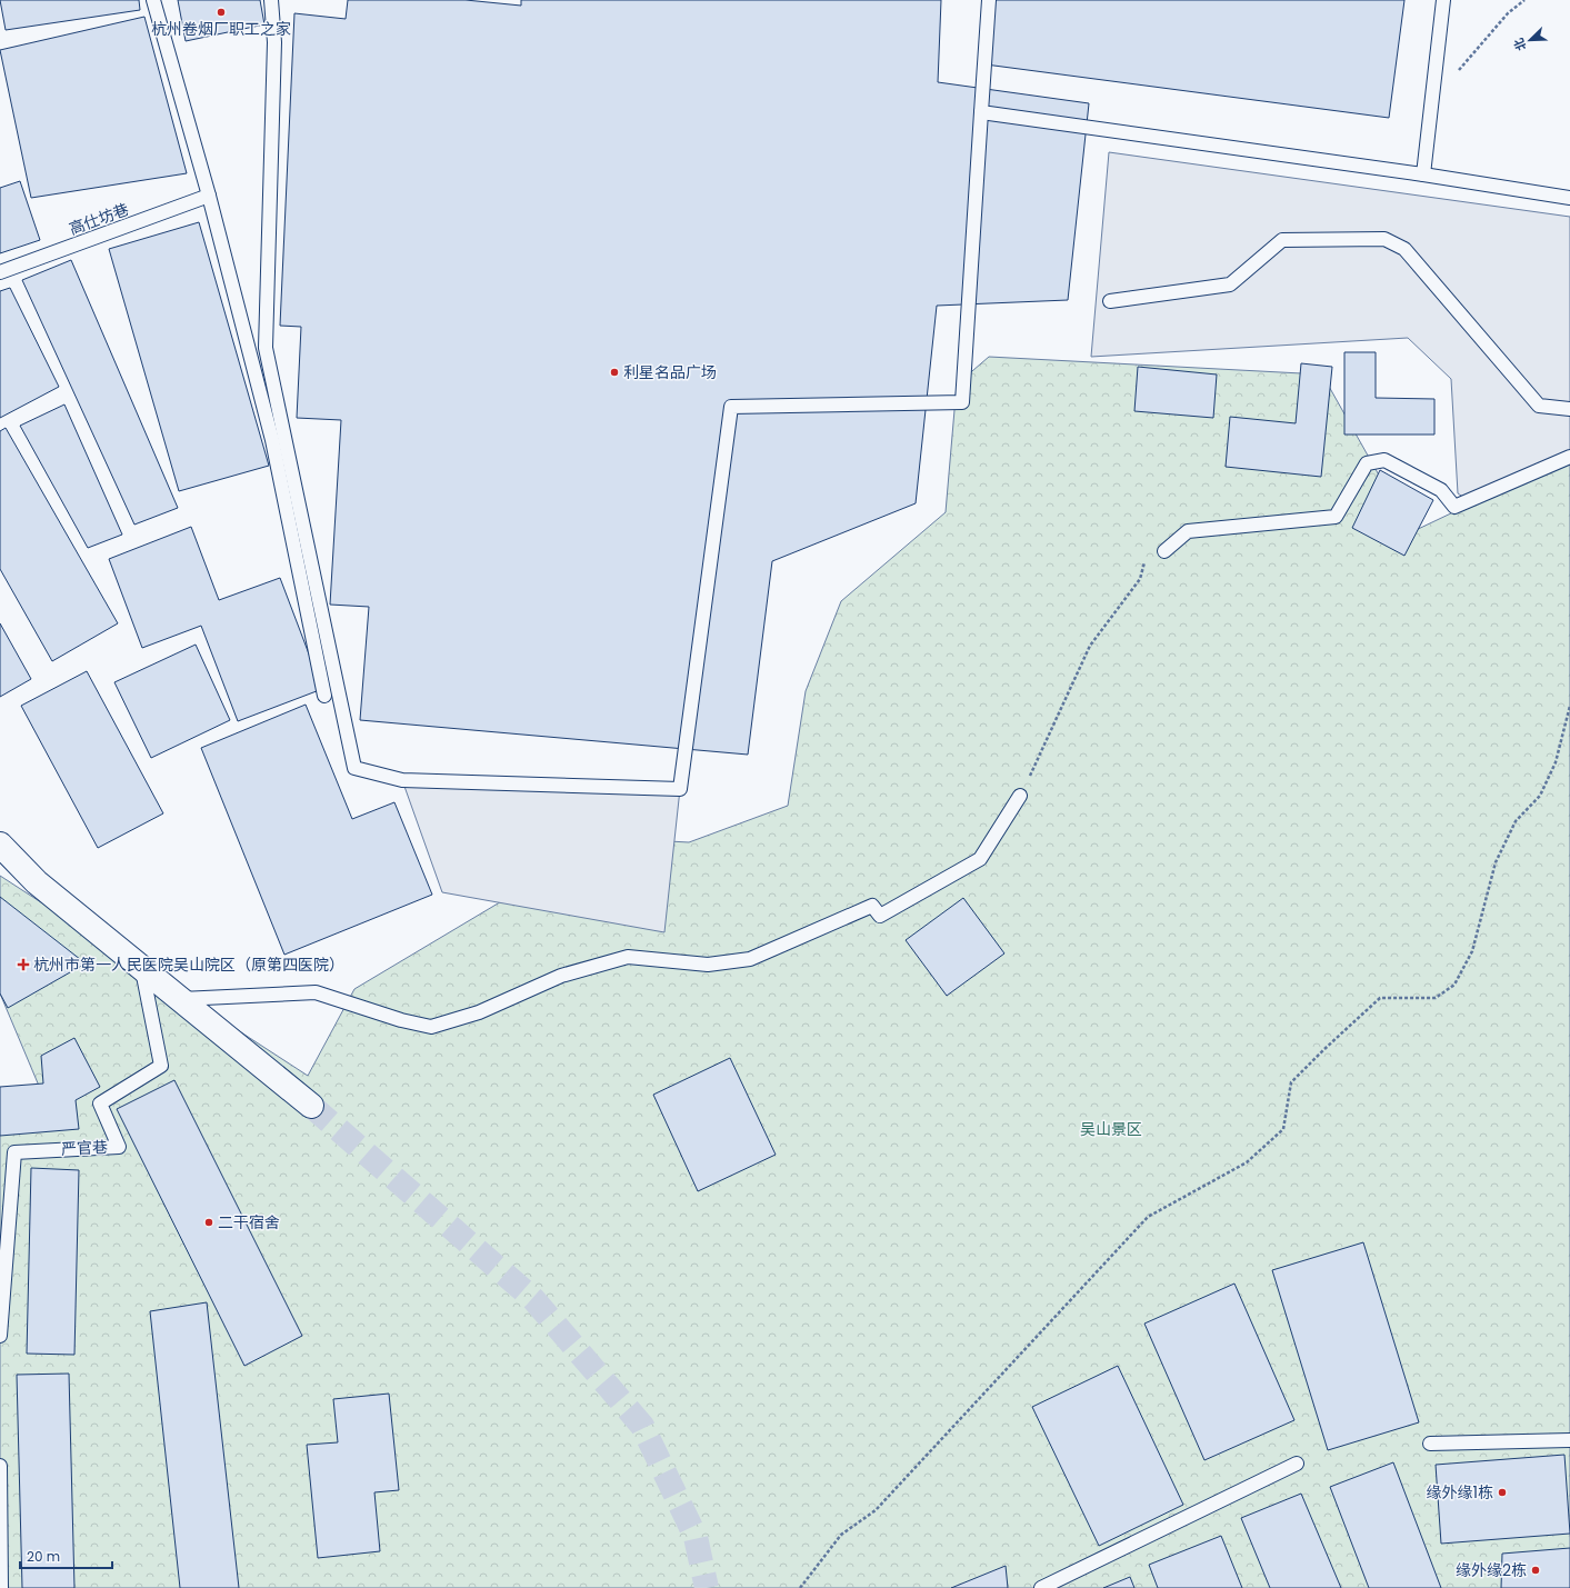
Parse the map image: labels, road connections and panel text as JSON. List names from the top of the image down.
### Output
{
  "streets": {
    "lane": ["高仕坊巷", "严官巷"]
  },
  "parks": ["吴山景区"],
  "places": {
    "other": [
      "杭州卷烟厂职工之家",
      "利星名品广场",
      "二干宿舍",
      "缘外缘1栋",
      "缘外缘2栋"
    ],
    "health": ["杭州市第一人民医院吴山院区（原第四医院）"]
  },
  "scale_bar": "20 m",
  "north": "bottom left"
}
